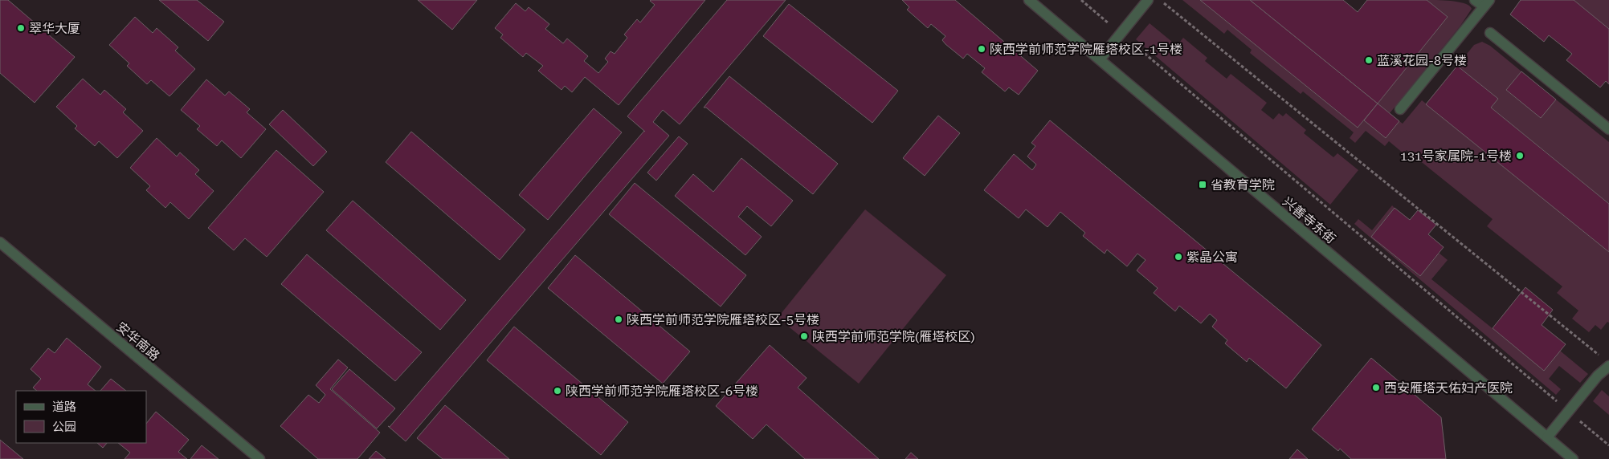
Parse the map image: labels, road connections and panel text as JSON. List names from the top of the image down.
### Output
{
  "streets": {
    "street": ["兴善寺东街", "安华南路"]
  },
  "places": {
    "other": [
      "翠华大厦",
      "陕西学前师范学院雁塔校区-1号楼",
      "蓝溪花园-8号楼",
      "131号家属院-1号楼",
      "紫晶公寓",
      "陕西学前师范学院雁塔校区-5号楼",
      "陕西学前师范学院(雁塔校区)",
      "西安雁塔天佑妇产医院",
      "陕西学前师范学院雁塔校区-6号楼"
    ],
    "transit": ["省教育学院"]
  },
  "legend": ["道路", "公园"]
}
